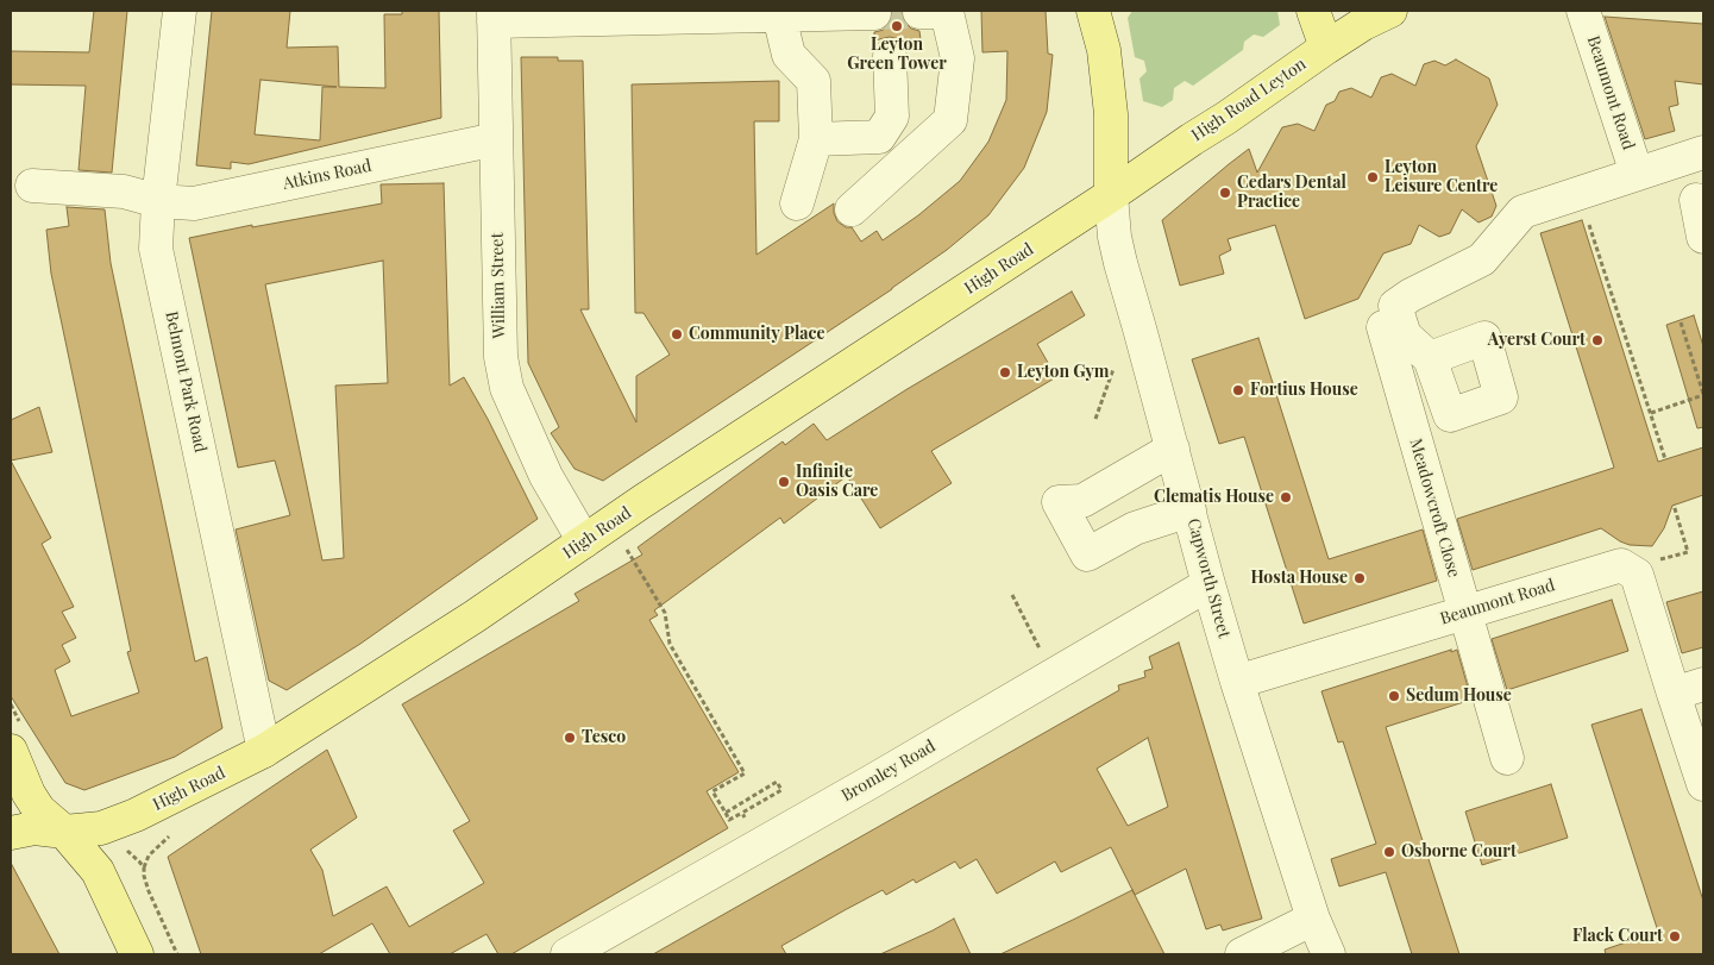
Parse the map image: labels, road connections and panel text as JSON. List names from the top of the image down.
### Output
{
  "streets": {
    "main road": ["High Road Leyton", "High Road"],
    "street": [
      "Beaumont Road",
      "Atkins Road",
      "William Street",
      "Belmont Park Road",
      "Meadowcroft Close",
      "Capworth Street",
      "Bromley Road"
    ]
  },
  "crossings": [
    ["Beaumont Road", "Meadowcroft Close"],
    ["Beaumont Road", "Capworth Street"],
    ["High Road Leyton", "High Road"],
    ["High Road Leyton", "Capworth Street"],
    ["Atkins Road", "William Street"],
    ["Atkins Road", "Belmont Park Road"],
    ["High Road", "William Street"],
    ["High Road", "Belmont Park Road"],
    ["High Road", "Capworth Street"],
    ["Capworth Street", "Bromley Road"]
  ],
  "places": [
    "Leyton Green Tower",
    "Leyton Leisure Centre",
    "Cedars Dental Practice",
    "Community Place",
    "Ayerst Court",
    "Leyton Gym",
    "Fortius House",
    "Infinite Oasis Care",
    "Clematis House",
    "Hosta House",
    "Sedum House",
    "Tesco",
    "Osborne Court",
    "Flack Court"
  ]
}
